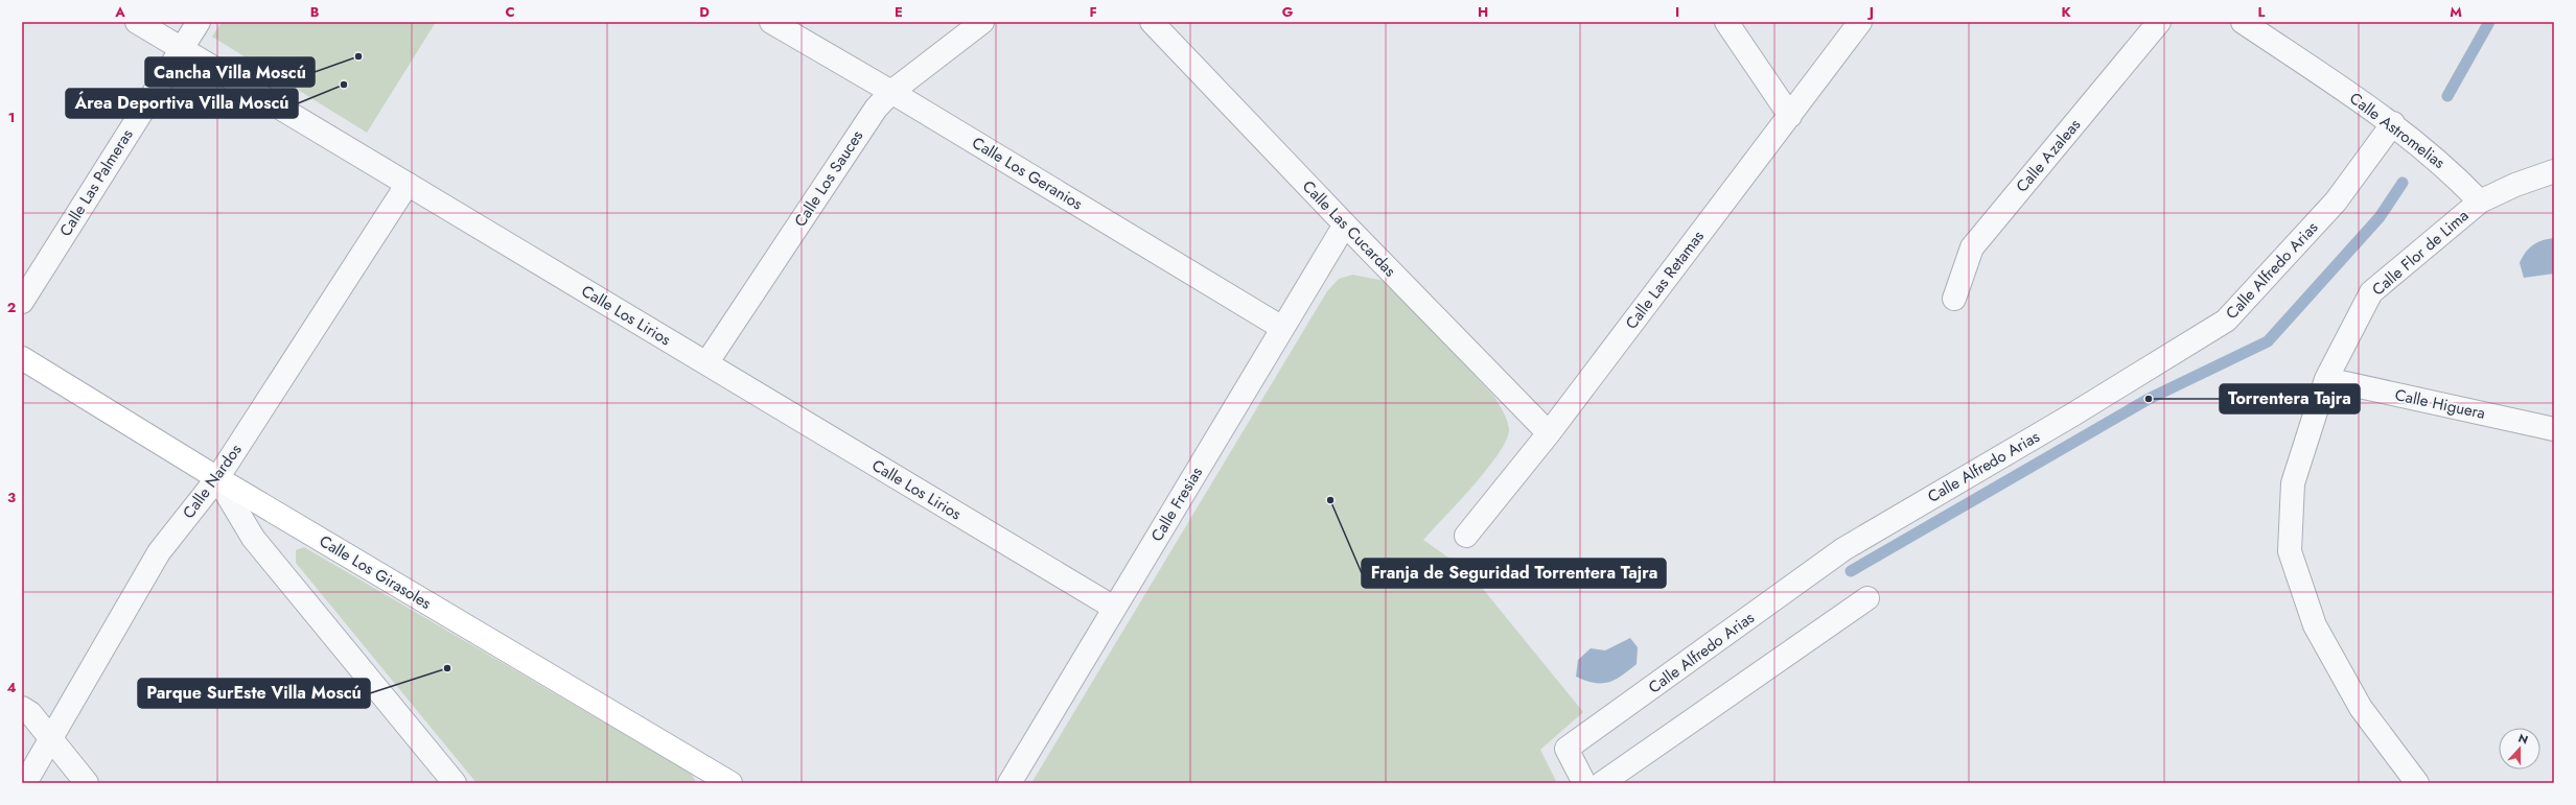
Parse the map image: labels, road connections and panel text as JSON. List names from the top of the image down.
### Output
{
  "streets": {
    "street": [
      "Calle Astromelias",
      "Calle Azaleas",
      "Calle Los Geranios",
      "Calle Los Sauces",
      "Calle Las Palmeras",
      "Calle Las Cucardas",
      "Calle Flor de Lima",
      "Calle Alfredo Arias",
      "Calle Las Retamas",
      "Calle Los Lirios",
      "Calle Higuera",
      "Calle Nardos",
      "Calle Fresias",
      "Calle Los Girasoles"
    ]
  },
  "crossings": [
    ["Calle Astromelias", "Calle Flor de Lima"],
    ["Calle Astromelias", "Calle Alfredo Arias"],
    ["Calle Los Geranios", "Calle Los Sauces"],
    ["Calle Los Geranios", "Calle Fresias"],
    ["Calle Los Sauces", "Calle Los Lirios"],
    ["Calle Las Palmeras", "Calle Los Lirios"],
    ["Calle Las Cucardas", "Calle Las Retamas"],
    ["Calle Las Cucardas", "Calle Fresias"],
    ["Calle Flor de Lima", "Calle Higuera"],
    ["Calle Los Lirios", "Calle Nardos"],
    ["Calle Los Lirios", "Calle Fresias"],
    ["Calle Nardos", "Calle Los Girasoles"]
  ],
  "places": [
    "Cancha Villa Moscú",
    "Área Deportiva Villa Moscú",
    "Torrentera Tajra",
    "Franja de Seguridad Torrentera Tajra",
    "Parque SurEste Villa Moscú"
  ],
  "north": "top",
  "grid": {
    "columns": [
      "A",
      "B",
      "C",
      "D",
      "E",
      "F",
      "G",
      "H",
      "I",
      "J",
      "K",
      "L",
      "M"
    ],
    "rows": [
      "1",
      "2",
      "3",
      "4"
    ]
  }
}
